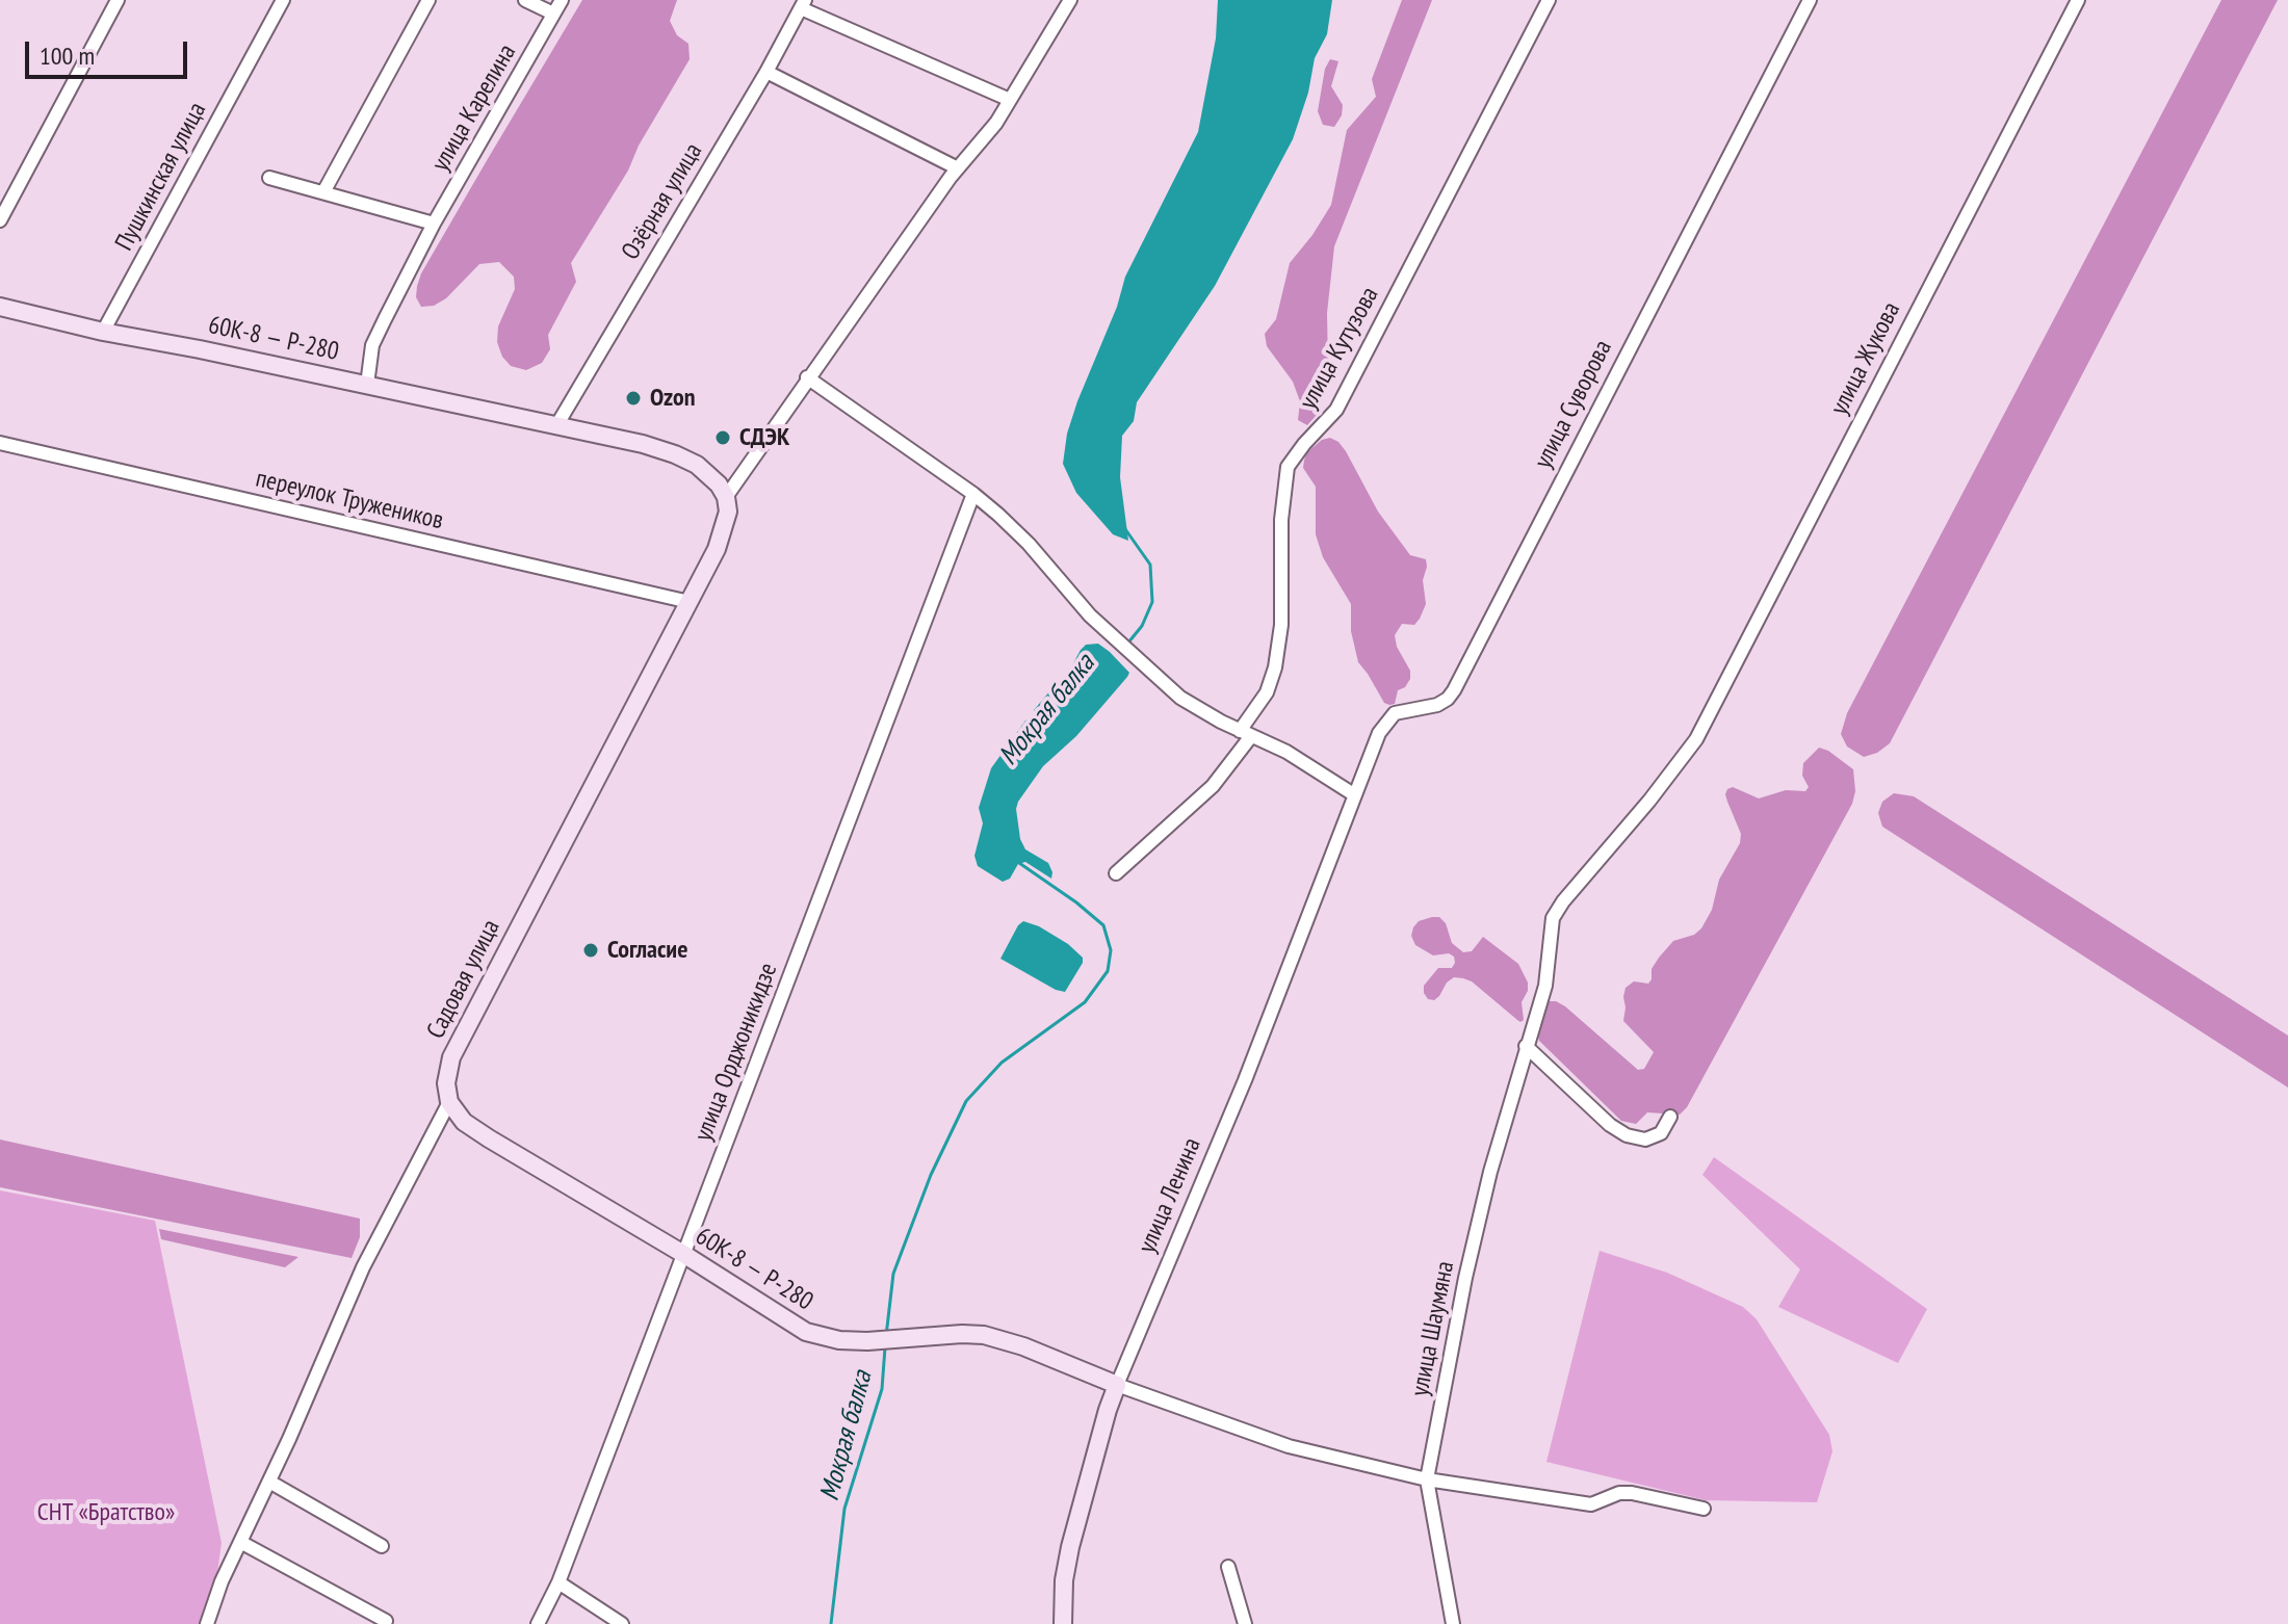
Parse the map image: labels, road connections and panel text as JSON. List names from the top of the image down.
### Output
{
  "streets": {
    "street": [
      "улица Карелина",
      "Пушкинская улица",
      "Озёрная улица",
      "60К-8 — Р-280",
      "улица Кутузова",
      "улица Жукова",
      "улица Суворова",
      "переулок Тружеников",
      "Садовая улица",
      "улица Орджоникидзе",
      "улица Ленина",
      "улица Шаумяна"
    ]
  },
  "crossings": [
    ["улица Карелина", "60К-8 — Р-280"],
    ["Пушкинская улица", "60К-8 — Р-280"],
    ["Озёрная улица", "60К-8 — Р-280"],
    ["60К-8 — Р-280", "Садовая улица"],
    ["60К-8 — Р-280", "улица Орджоникидзе"],
    ["60К-8 — Р-280", "улица Ленина"],
    ["улица Жукова", "улица Шаумяна"],
    ["улица Суворова", "улица Ленина"],
    ["переулок Тружеников", "Садовая улица"]
  ],
  "water": ["Мокрая балка"],
  "parks": ["СНТ «Братство»"],
  "places": ["Ozon", "СДЭК", "Согласие"],
  "scale_bar": "100 m"
}
